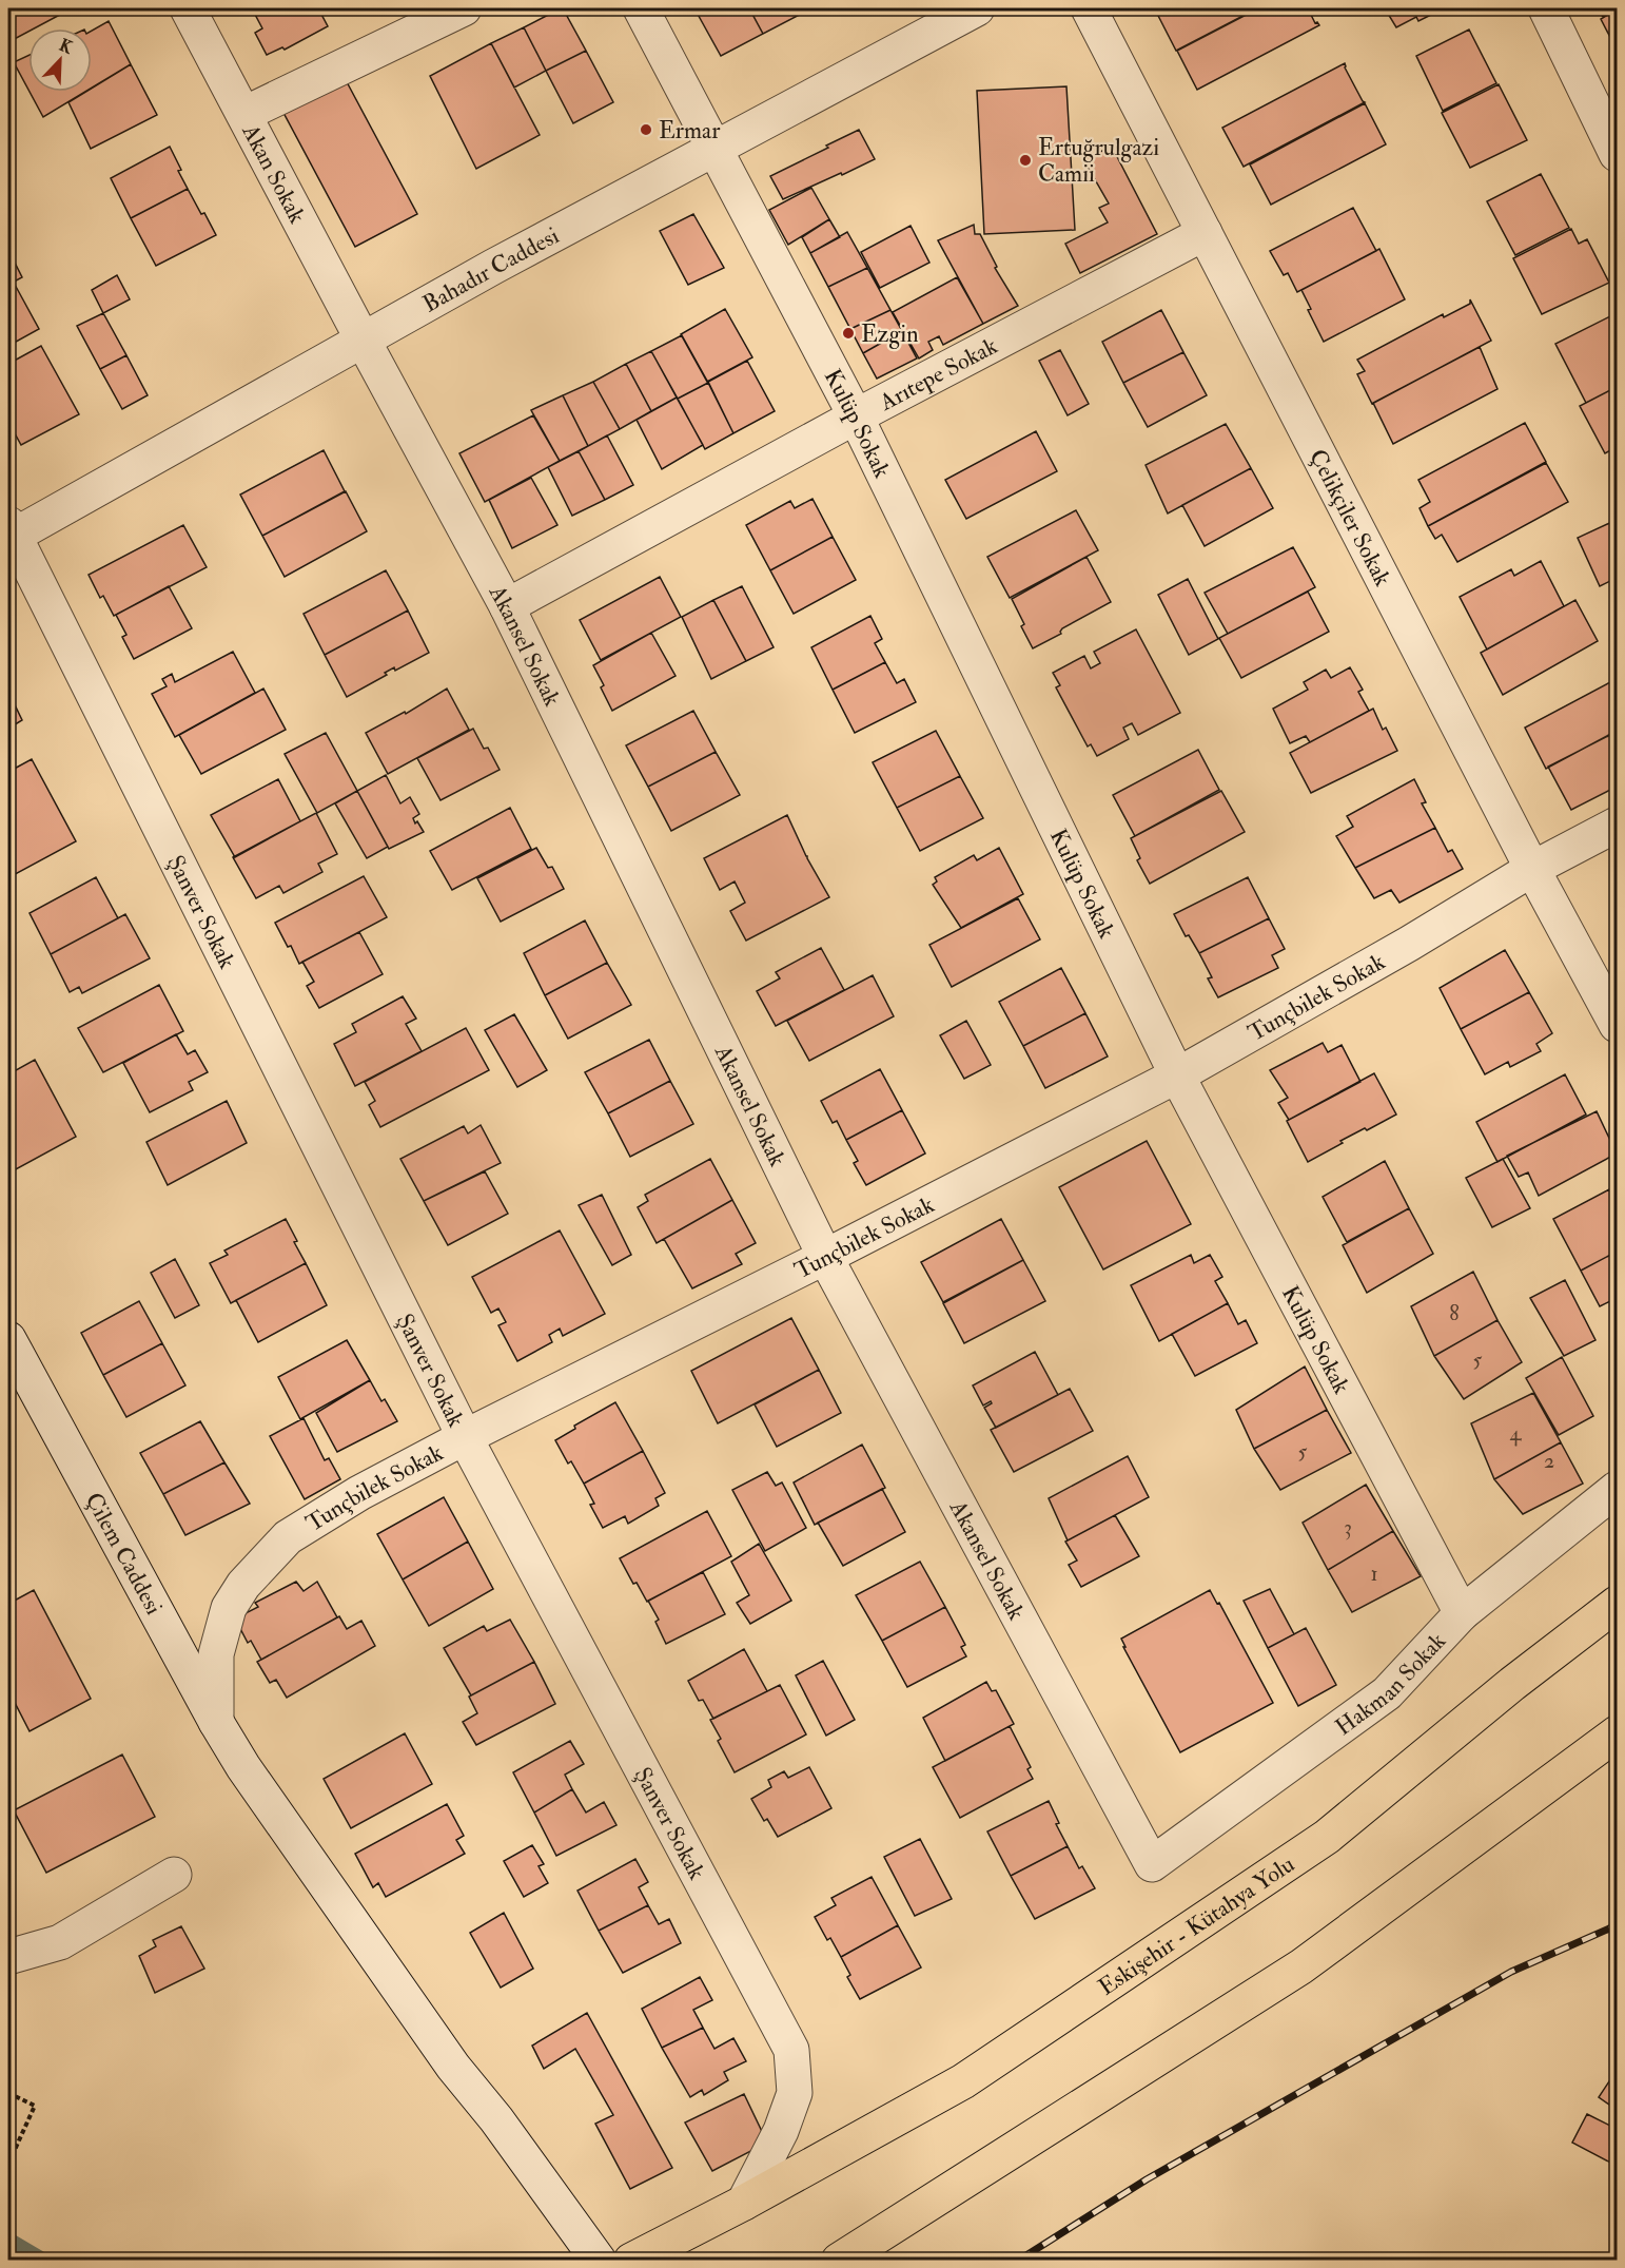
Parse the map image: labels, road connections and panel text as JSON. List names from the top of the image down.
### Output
{
  "streets": {
    "highway": ["Eskişehir - Kütahya Yolu"],
    "street": [
      "Akan Sokak",
      "Bahadır Caddesi",
      "Arıtepe Sokak",
      "Kulüp Sokak",
      "Çelikçiler Sokak",
      "Akansel Sokak",
      "Şanver Sokak",
      "Tunçbilek Sokak",
      "Çilem Caddesi",
      "Hakman Sokak"
    ]
  },
  "crossings": [
    ["Akan Sokak", "Bahadır Caddesi"],
    ["Akan Sokak", "Akansel Sokak"],
    ["Bahadır Caddesi", "Kulüp Sokak"],
    ["Bahadır Caddesi", "Akansel Sokak"],
    ["Bahadır Caddesi", "Şanver Sokak"],
    ["Arıtepe Sokak", "Kulüp Sokak"],
    ["Arıtepe Sokak", "Çelikçiler Sokak"],
    ["Arıtepe Sokak", "Akansel Sokak"],
    ["Kulüp Sokak", "Tunçbilek Sokak"],
    ["Kulüp Sokak", "Hakman Sokak"],
    ["Çelikçiler Sokak", "Tunçbilek Sokak"],
    ["Akansel Sokak", "Tunçbilek Sokak"],
    ["Akansel Sokak", "Hakman Sokak"],
    ["Şanver Sokak", "Tunçbilek Sokak"],
    ["Şanver Sokak", "Eskişehir - Kütahya Yolu"],
    ["Tunçbilek Sokak", "Çilem Caddesi"]
  ],
  "places": ["Ermar", "Ertuğrulgazi Camii", "Ezgin"],
  "house_numbers": [
    "8",
    "5",
    "4",
    "5",
    "2",
    "3",
    "1"
  ],
  "north": "top right"
}
